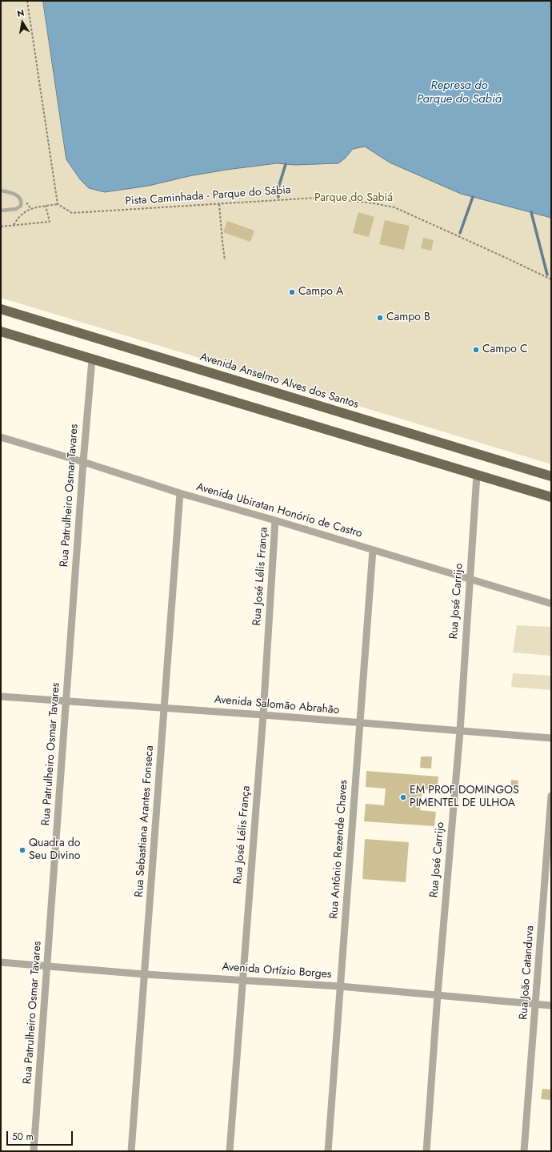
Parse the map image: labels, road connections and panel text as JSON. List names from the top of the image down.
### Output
{
  "streets": {
    "main road": ["Avenida Anselmo Alves dos Santos"],
    "street": [
      "Rua Patrulheiro Osmar Tavares",
      "Avenida Ubiratan Honório de Castro",
      "Rua José Lélis França",
      "Rua José Carrijo",
      "Avenida Salomão Abrahão",
      "Rua Sebastiana Arantes Fonseca",
      "Rua Antônio Rezende Chaves",
      "Avenida Ortízio Borges",
      "Rua João Catanduva"
    ],
    "path": ["Pista Caminhada - Parque do Sábia"]
  },
  "crossings": [
    ["Rua Patrulheiro Osmar Tavares", "Avenida Ubiratan Honório de Castro"],
    ["Rua Patrulheiro Osmar Tavares", "Avenida Salomão Abrahão"],
    ["Rua Patrulheiro Osmar Tavares", "Avenida Ortízio Borges"],
    ["Avenida Ubiratan Honório de Castro", "Rua José Lélis França"],
    ["Avenida Ubiratan Honório de Castro", "Rua José Carrijo"],
    ["Avenida Ubiratan Honório de Castro", "Rua Sebastiana Arantes Fonseca"],
    ["Avenida Ubiratan Honório de Castro", "Rua Antônio Rezende Chaves"],
    ["Rua José Lélis França", "Avenida Salomão Abrahão"],
    ["Rua José Lélis França", "Avenida Ortízio Borges"],
    ["Rua José Carrijo", "Avenida Salomão Abrahão"],
    ["Rua José Carrijo", "Avenida Ortízio Borges"],
    ["Avenida Salomão Abrahão", "Rua Sebastiana Arantes Fonseca"],
    ["Avenida Salomão Abrahão", "Rua Antônio Rezende Chaves"],
    ["Rua Sebastiana Arantes Fonseca", "Avenida Ortízio Borges"],
    ["Rua Antônio Rezende Chaves", "Avenida Ortízio Borges"],
    ["Avenida Ortízio Borges", "Rua João Catanduva"]
  ],
  "water": ["Represa do Parque do Sabiá"],
  "parks": ["Parque do Sabiá"],
  "places": [
    "Campo A",
    "Campo B",
    "Campo C",
    "EM PROF DOMINGOS PIMENTEL DE ULHOA",
    "Quadra do Seu Divino"
  ],
  "scale_bar": "50 m",
  "north": "top"
}
